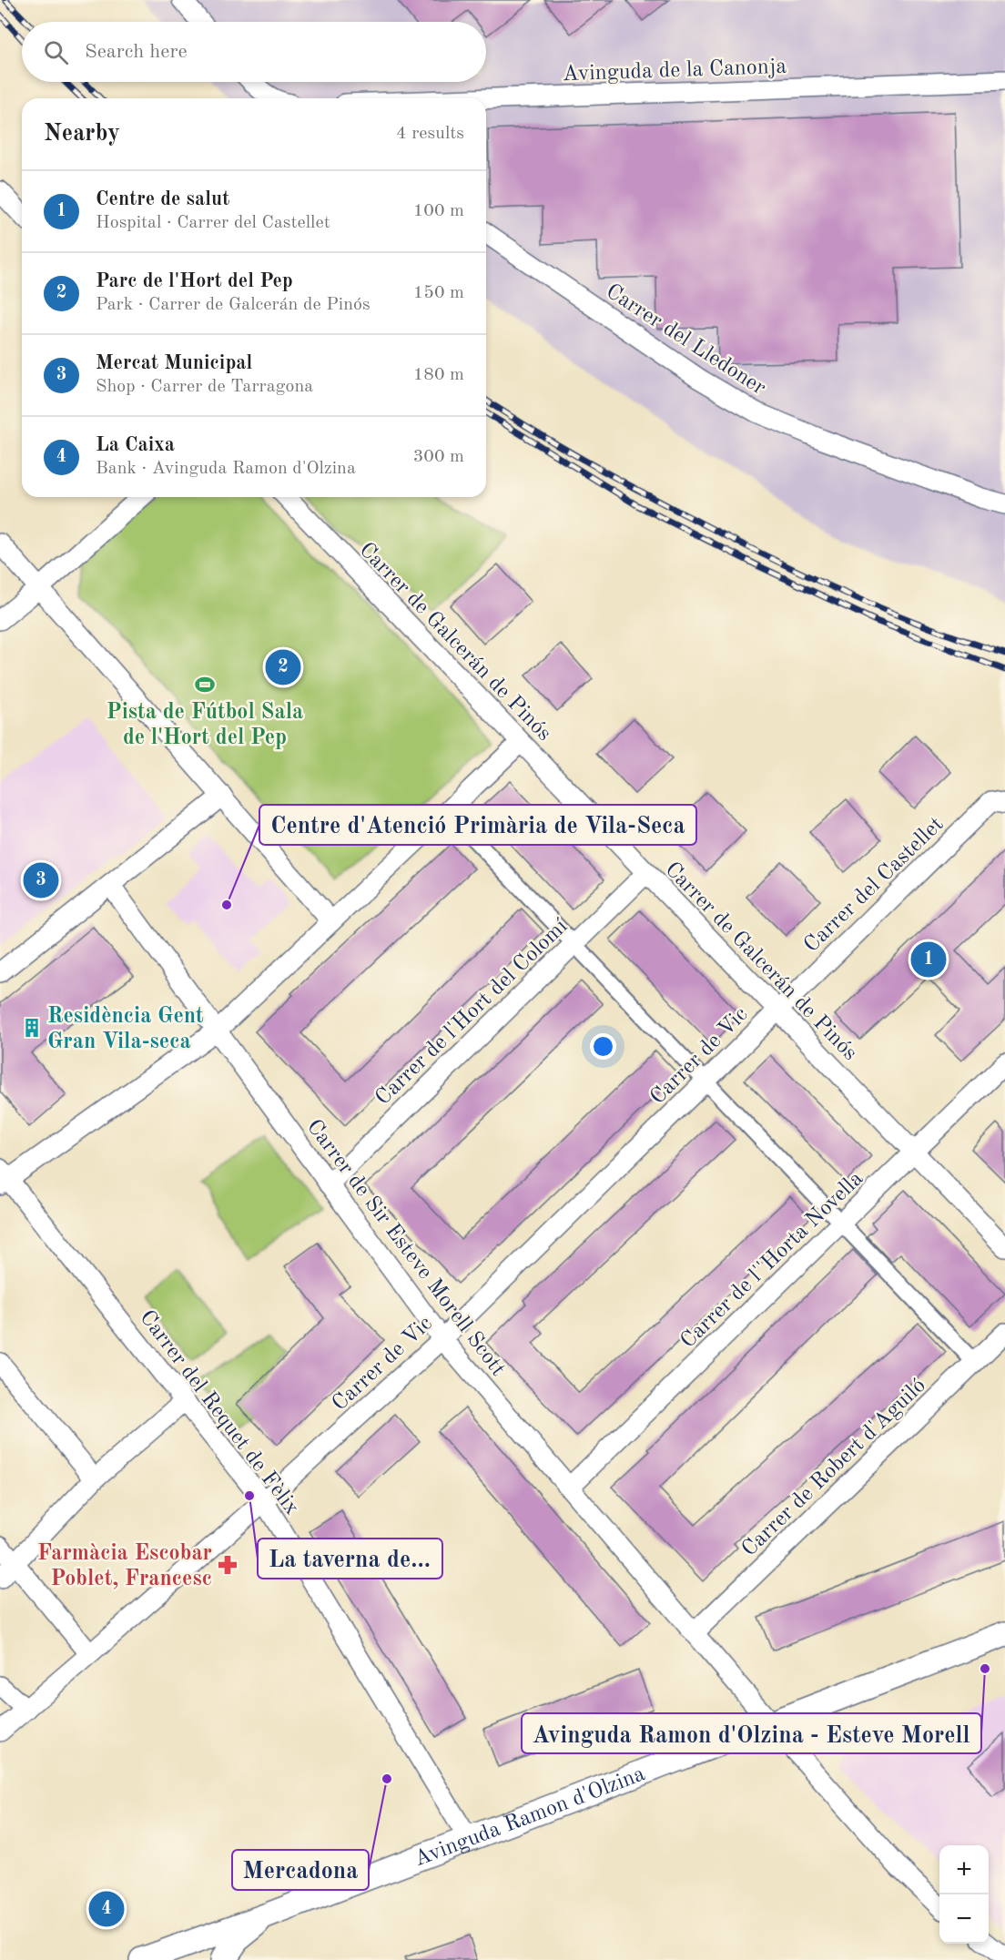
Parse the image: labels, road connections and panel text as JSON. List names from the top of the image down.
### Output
{
  "streets": {
    "street": [
      "Avinguda de la Canonja",
      "Carrer del Lledoner",
      "Carrer de Galcerán de Pinós",
      "Carrer del Castellet",
      "Carrer de l'Hort del Colomí",
      "Carrer de Vic",
      "Carrer de Sir Esteve Morell Scott",
      "Carrer de l''Horta Novella",
      "Carrer del Requet de Fèlix",
      "Carrer de Robert d'Aguiló",
      "Avinguda Ramon d'Olzina"
    ]
  },
  "crossings": [
    ["Carrer de Galcerán de Pinós", "Carrer del Castellet"],
    ["Carrer de Galcerán de Pinós", "Carrer de l'Hort del Colomí"],
    ["Carrer de Galcerán de Pinós", "Carrer de Vic"],
    ["Carrer de Galcerán de Pinós", "Carrer de l''Horta Novella"],
    ["Carrer del Castellet", "Carrer de Vic"],
    ["Carrer de l'Hort del Colomí", "Carrer de Sir Esteve Morell Scott"],
    ["Carrer de Vic", "Carrer de Sir Esteve Morell Scott"],
    ["Carrer de Vic", "Carrer del Requet de Fèlix"],
    ["Carrer de Sir Esteve Morell Scott", "Carrer de l''Horta Novella"],
    ["Carrer de Sir Esteve Morell Scott", "Carrer de Robert d'Aguiló"],
    ["Carrer de Sir Esteve Morell Scott", "Avinguda Ramon d'Olzina"],
    ["Carrer del Requet de Fèlix", "Avinguda Ramon d'Olzina"]
  ],
  "places": {
    "sports": ["Pista de Fútbol Sala de l'Hort del Pep"],
    "other": [
      "Centre d'Atenció Primària de Vila-Seca",
      "La taverna de...",
      "Avinguda Ramon d'Olzina - Esteve Morell",
      "Mercadona"
    ],
    "building": ["Residència Gent Gran Vila-seca"],
    "pharmacy": ["Farmàcia Escobar Poblet, Francesc"]
  },
  "page": {
    "search": "Search here",
    "heading": ["Nearby", "4 results"],
    "list": [
      {
        "mark": "1",
        "name": "Centre de salut",
        "note": "Hospital · Carrer del Castellet",
        "value": "100 m"
      },
      {
        "mark": "2",
        "name": "Parc de l'Hort del Pep",
        "note": "Park · Carrer de Galcerán de Pinós",
        "value": "150 m"
      },
      {
        "mark": "3",
        "name": "Mercat Municipal",
        "note": "Shop · Carrer de Tarragona",
        "value": "180 m"
      },
      {
        "mark": "4",
        "name": "La Caixa",
        "note": "Bank · Avinguda Ramon d'Olzina",
        "value": "300 m"
      }
    ],
    "pins": [
      "2",
      "3",
      "1",
      "4"
    ],
    "map_buttons": ["+", "−"]
  }
}
